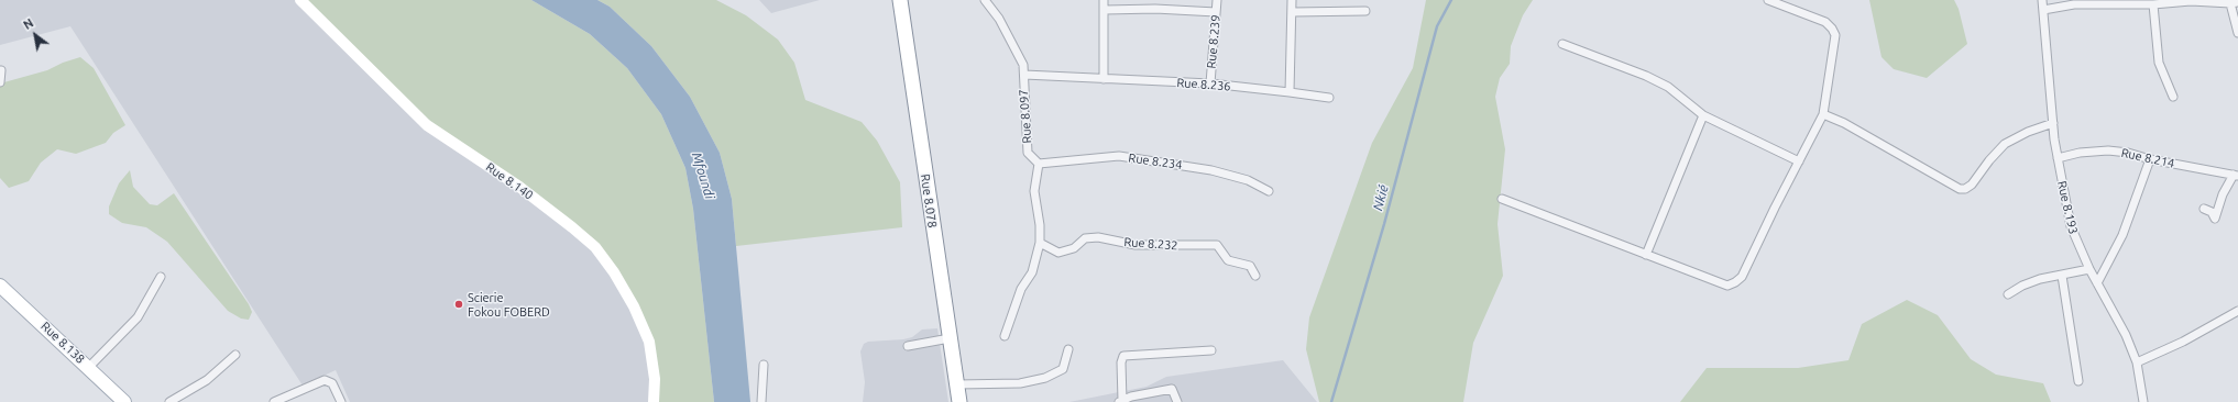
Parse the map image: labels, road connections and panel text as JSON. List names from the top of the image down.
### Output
{
  "streets": {
    "highway": ["Rue 8.078"],
    "main road": ["Rue 8.140", "Rue 8.138"],
    "street": [
      "Rue 8.239",
      "Rue 8.236",
      "Rue 8.097",
      "Rue 8.214",
      "Rue 8.234",
      "Rue 8.193",
      "Rue 8.232"
    ]
  },
  "crossings": [
    ["Rue 8.239", "Rue 8.236"],
    ["Rue 8.236", "Rue 8.097"],
    ["Rue 8.097", "Rue 8.234"],
    ["Rue 8.214", "Rue 8.193"]
  ],
  "water": ["Mfoundi", "Nkié"],
  "places": ["Scierie Fokou FOBERD"],
  "north": "top left"
}
